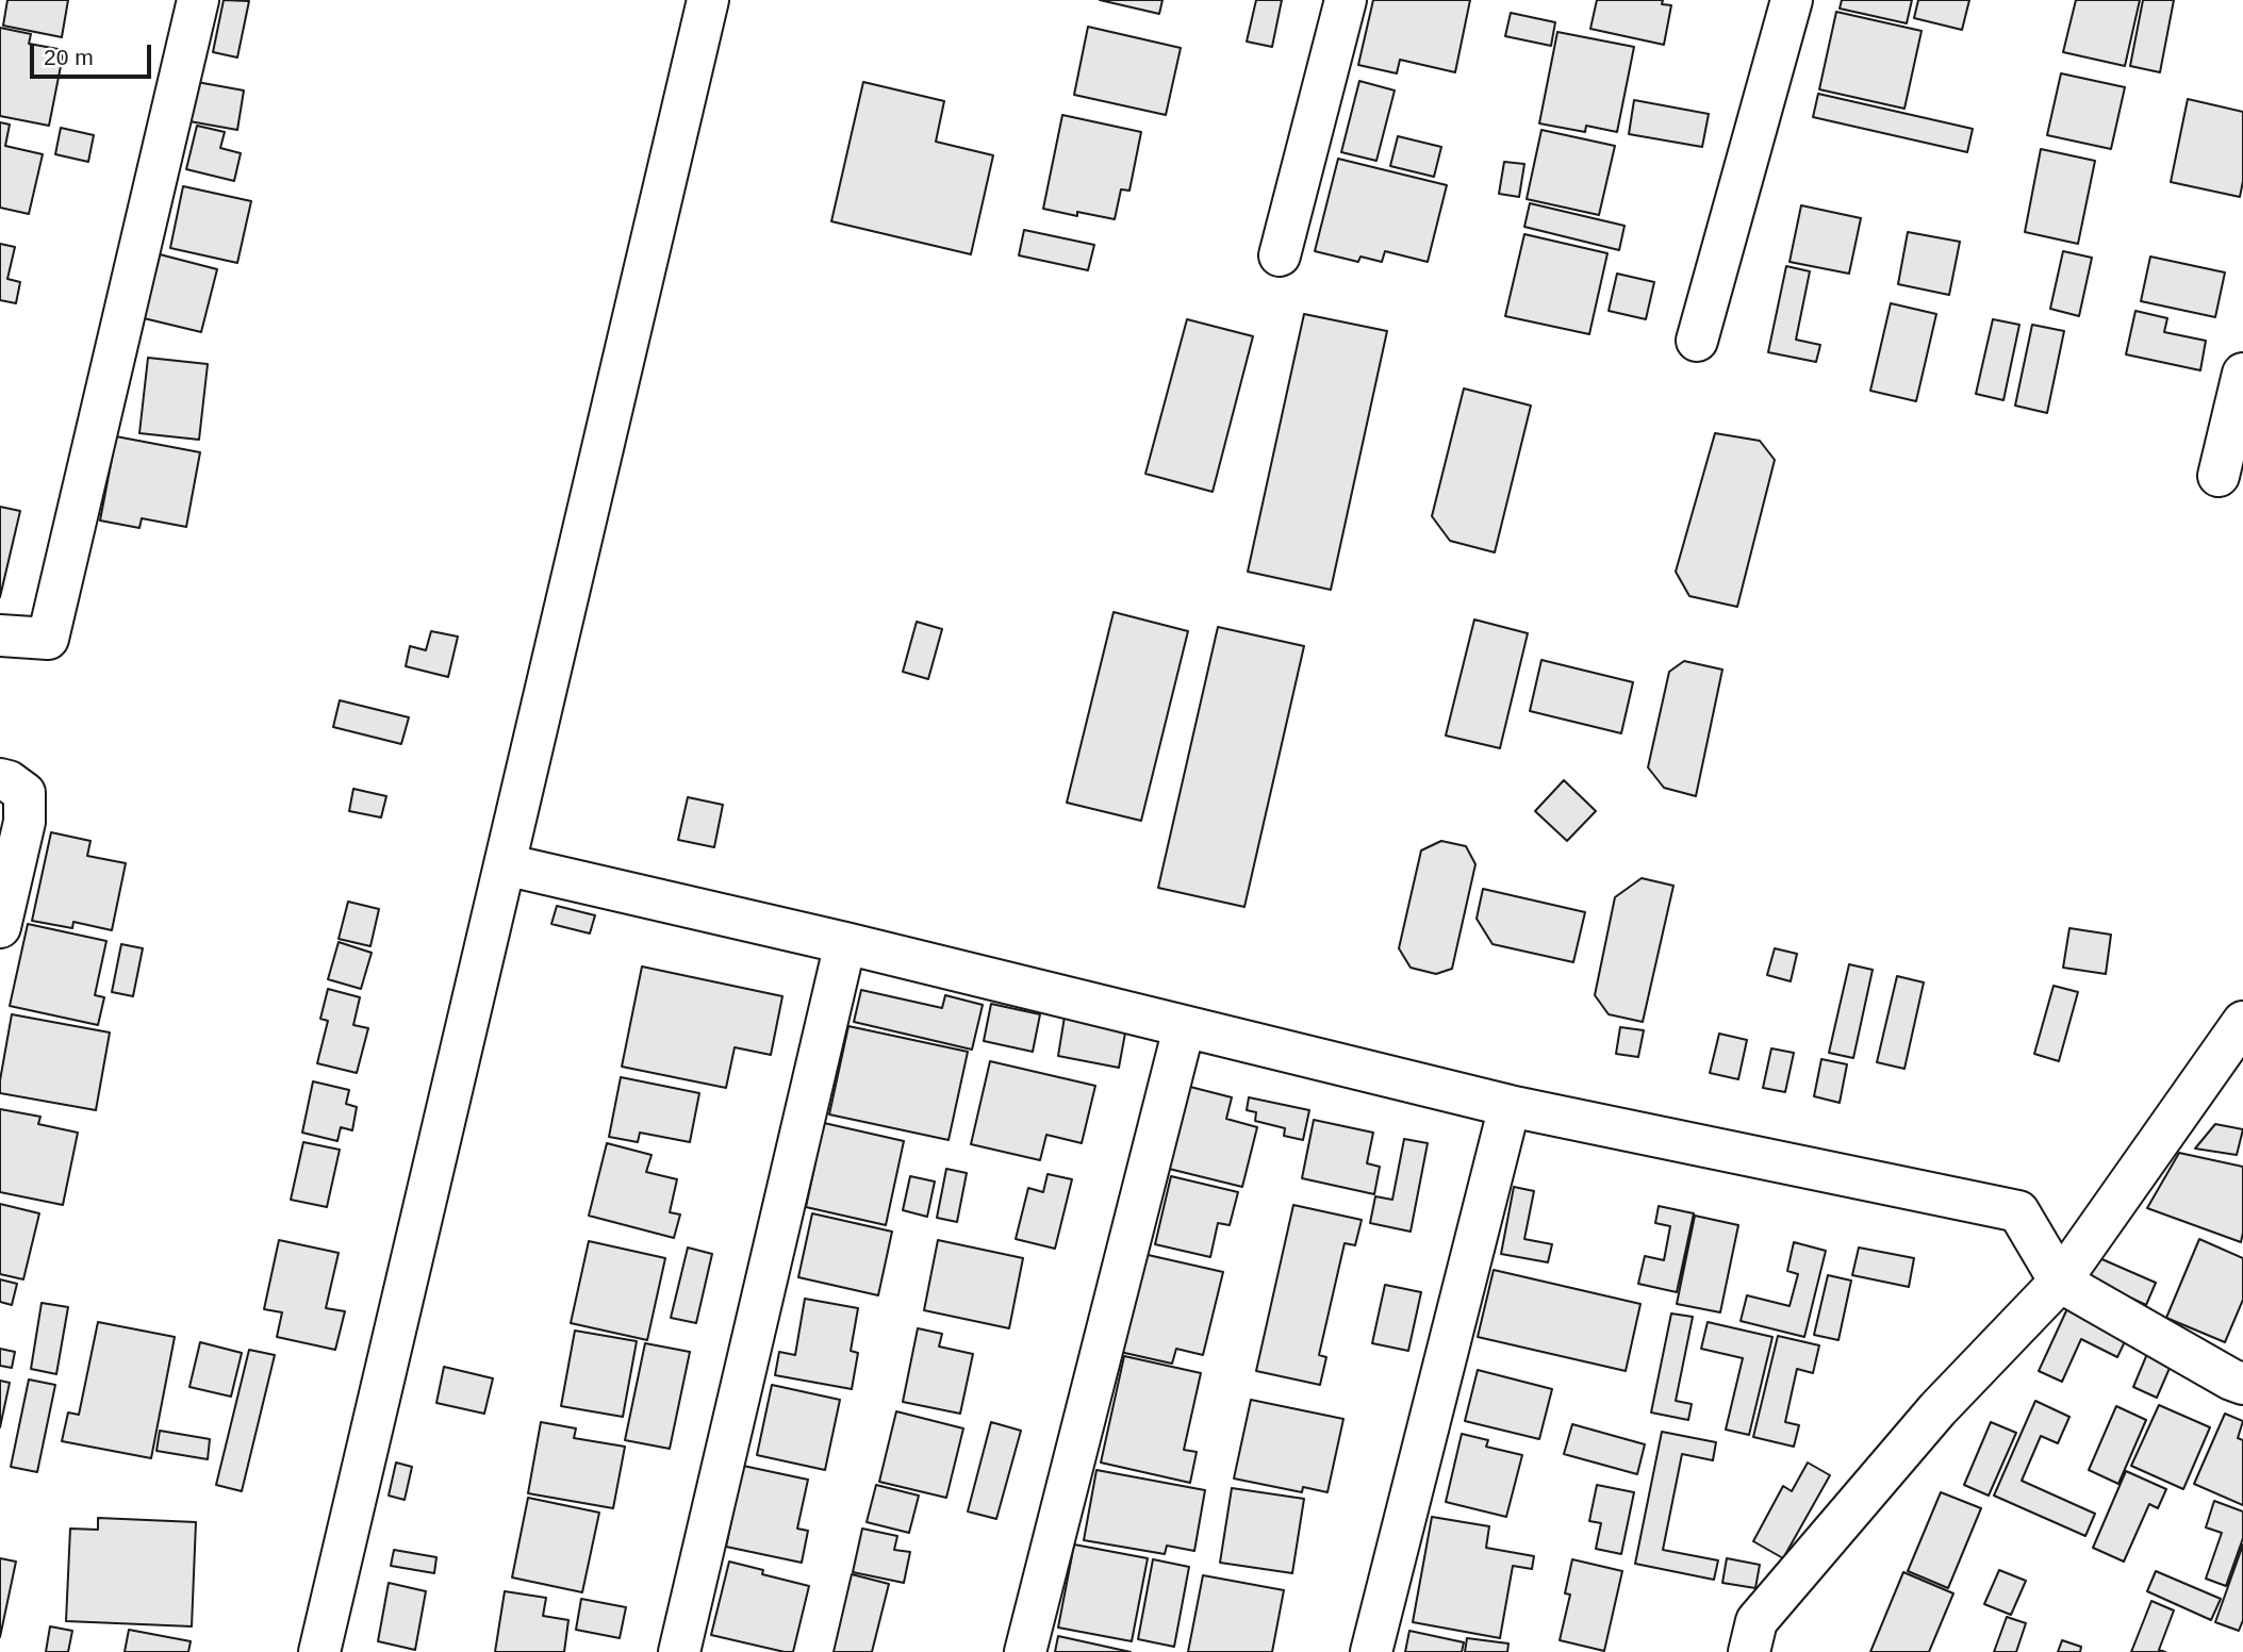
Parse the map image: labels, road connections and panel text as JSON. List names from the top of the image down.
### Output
{
  "scale_bar": "20 m"
}
